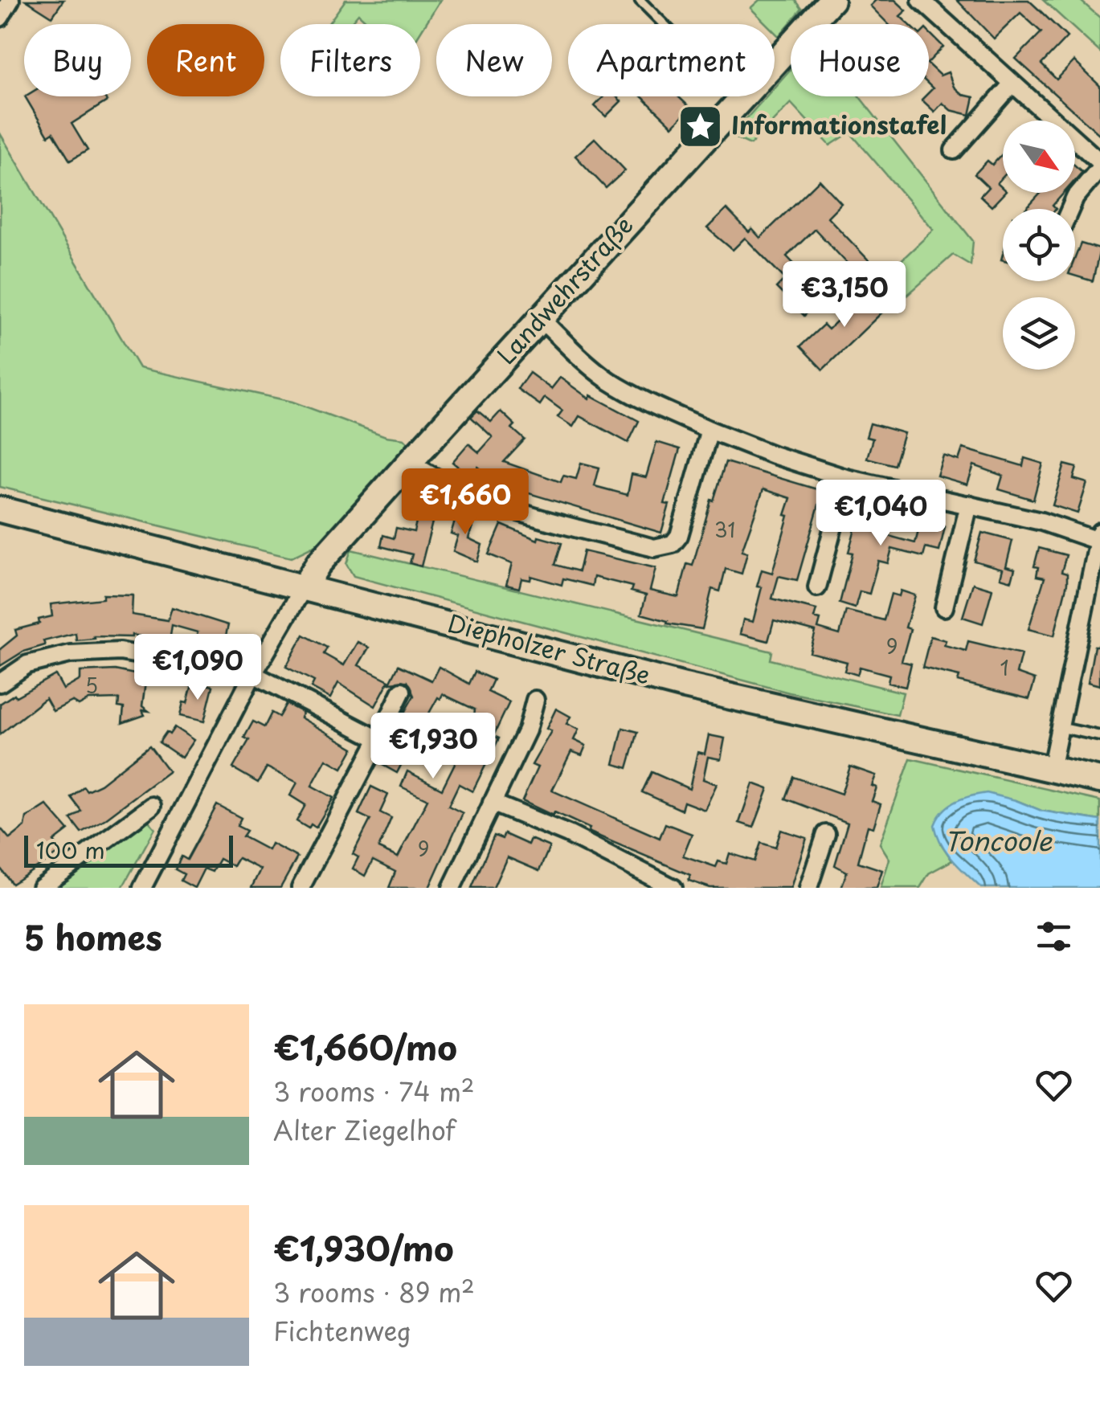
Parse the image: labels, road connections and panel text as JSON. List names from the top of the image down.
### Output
{
  "streets": {
    "main road": ["Landwehrstraße", "Diepholzer Straße"]
  },
  "crossings": [
    ["Landwehrstraße", "Diepholzer Straße"]
  ],
  "water": ["Toncoole"],
  "places": {
    "place": ["Informationstafel"]
  },
  "house_numbers": [
    "31",
    "9",
    "1",
    "5",
    "9"
  ],
  "scale_bar": "100 m",
  "north": "bottom right",
  "page": {
    "chip": [
      "Buy",
      "Rent",
      "Filters",
      "New",
      "Apartment",
      "House"
    ],
    "price": [
      "€3,150",
      "€1,660",
      "€1,040",
      "€1,090",
      "€1,930"
    ],
    "scale": "100 m",
    "heading": "5 homes",
    "list": [
      {
        "name": "€1,660/mo",
        "note": "3 rooms · 74 m² · Alter Ziegelhof"
      },
      {
        "name": "€1,930/mo",
        "note": "3 rooms · 89 m² · Fichtenweg"
      }
    ]
  }
}
